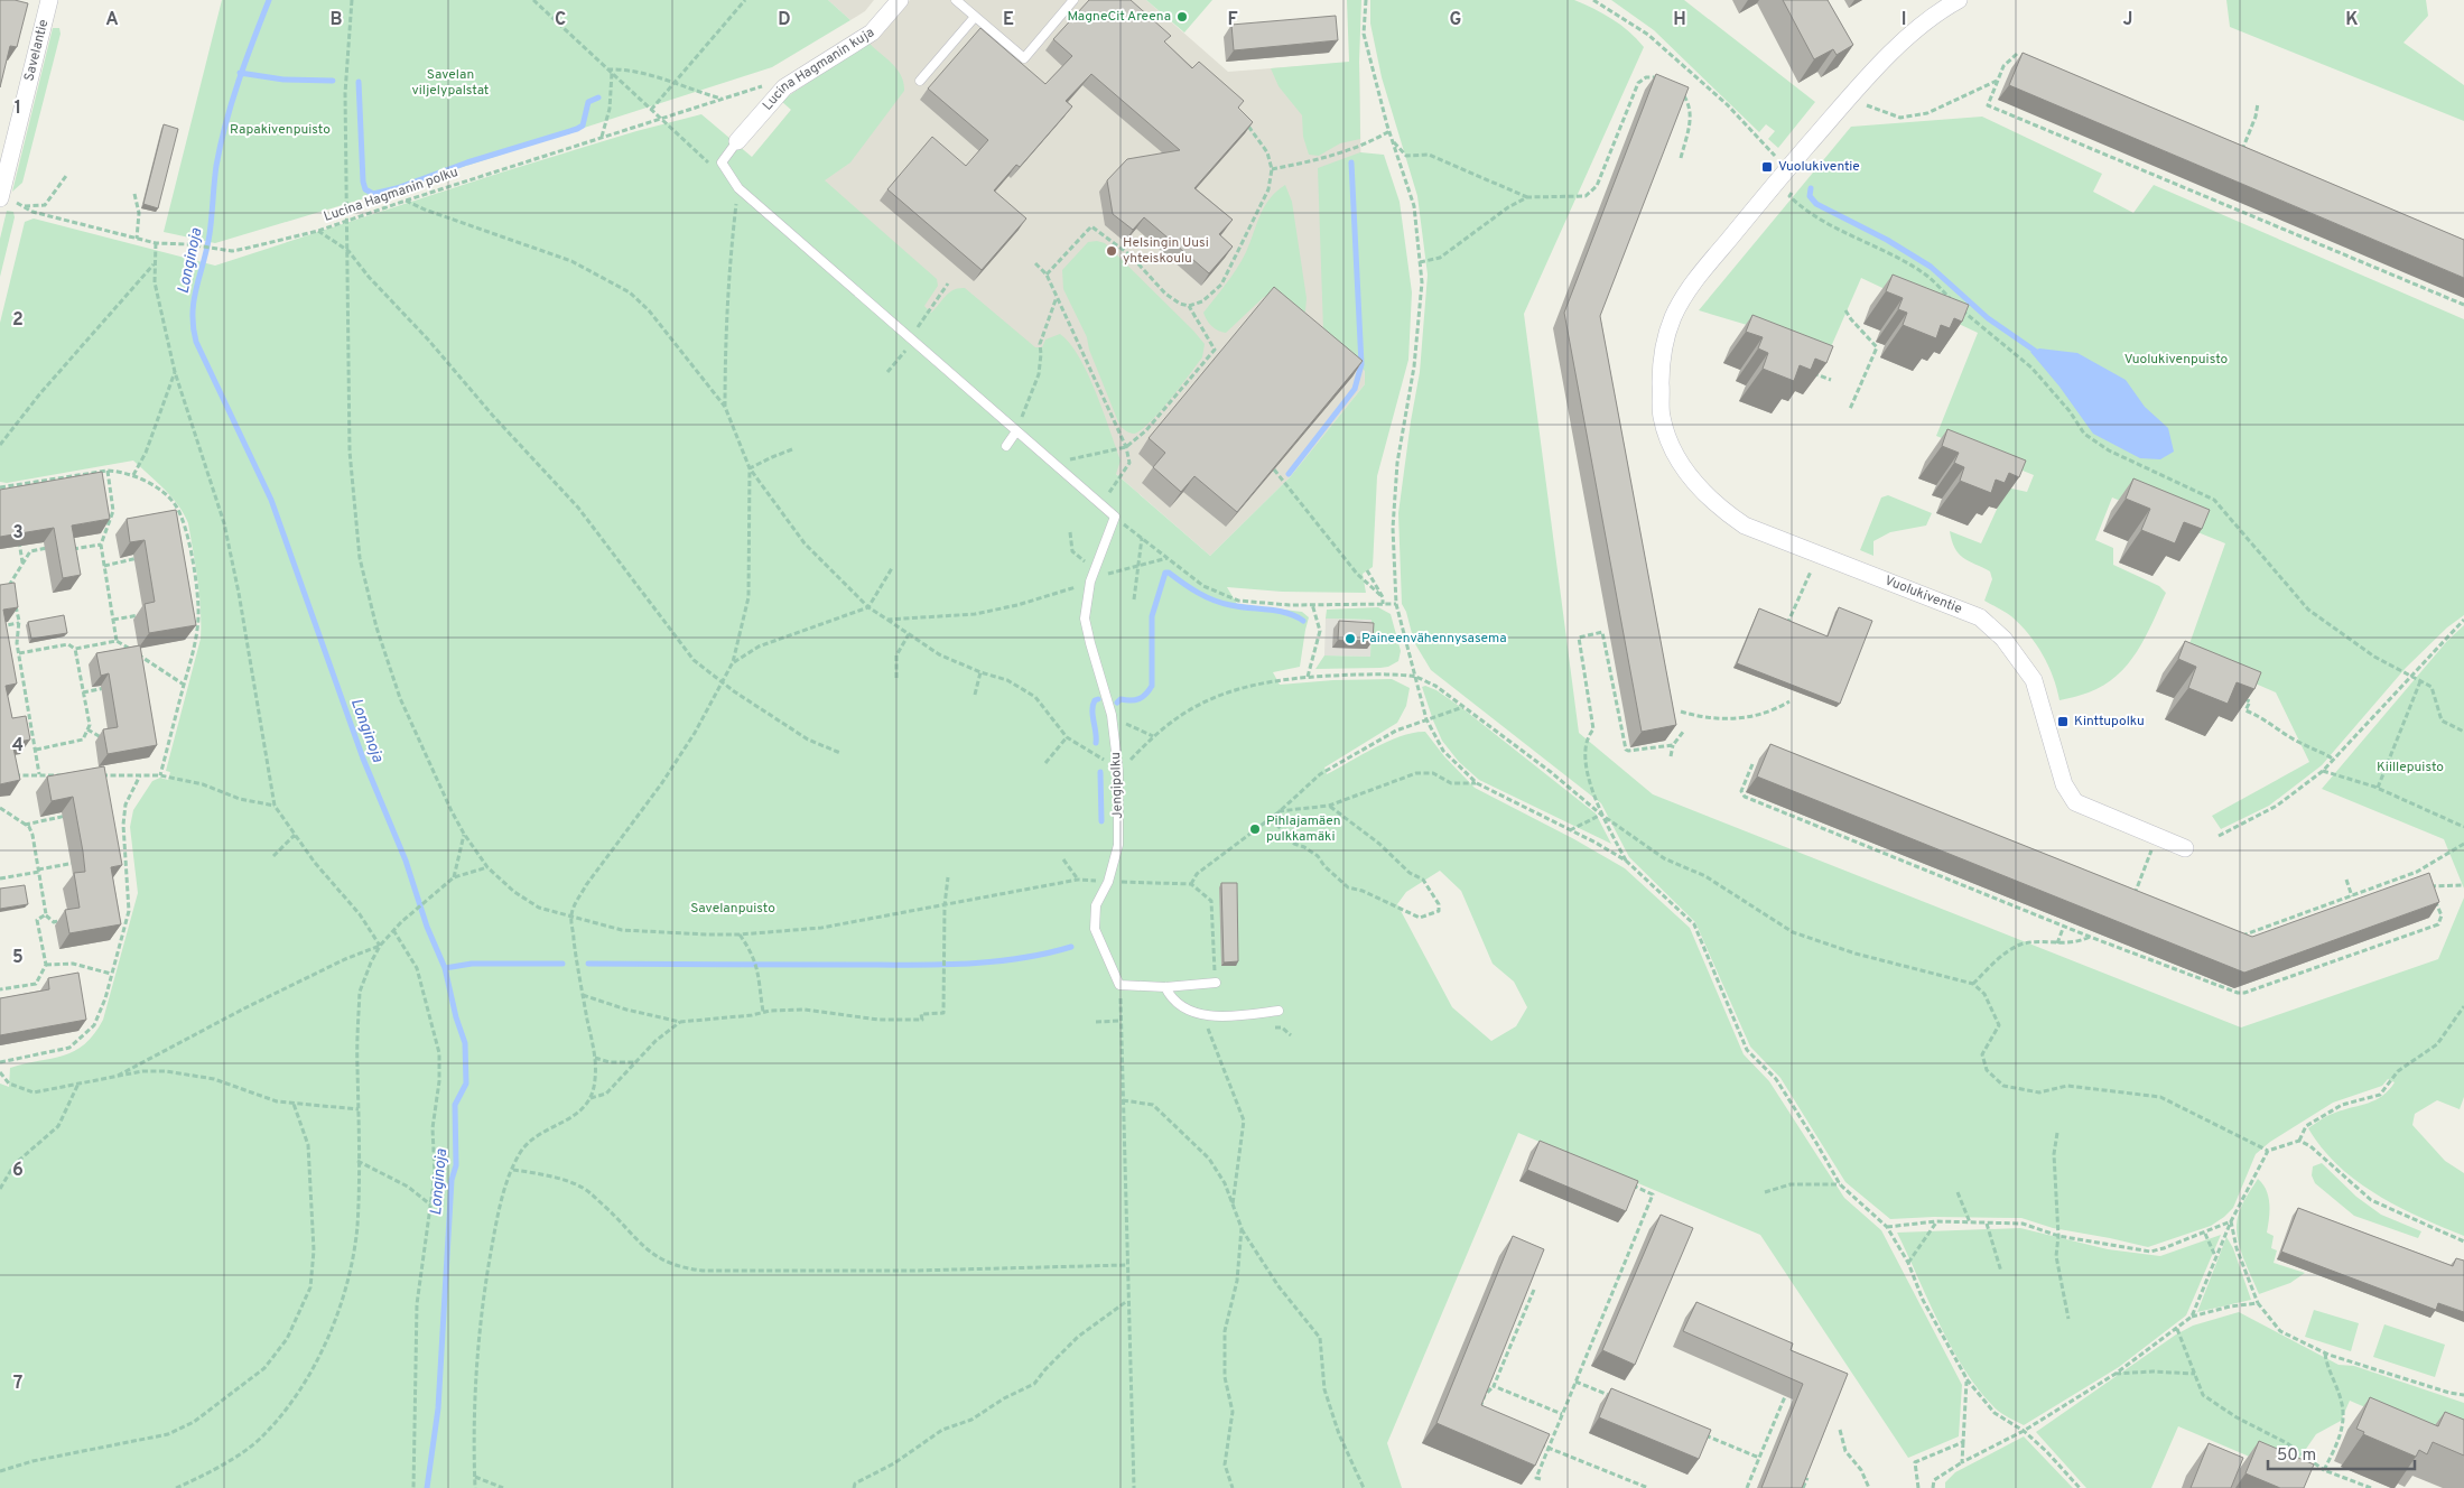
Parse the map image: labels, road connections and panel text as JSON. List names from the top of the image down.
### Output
{
  "streets": {
    "street": ["Savelantie", "Lucina Hagmanin kuja", "Vuolukiventie"],
    "lane": ["Jengipolku"],
    "path": ["Lucina Hagmanin polku"]
  },
  "crossings": [
    ["Savelantie", "Lucina Hagmanin polku"],
    ["Lucina Hagmanin kuja", "Lucina Hagmanin polku"]
  ],
  "water": ["Longinoja"],
  "parks": [
    "Savelan viljelypalstat",
    "Rapakivenpuisto",
    "Vuolukivenpuisto",
    "Kiillepuisto",
    "Savelanpuisto"
  ],
  "places": {
    "other": [
      "MagneCit Areena",
      "Helsingin Uusi yhteiskoulu",
      "Paineenvähennysasema",
      "Pihlajamäen pulkkamäki"
    ],
    "transit": ["Vuolukiventie", "Kinttupolku"]
  },
  "scale_bar": "50 m",
  "grid": {
    "columns": [
      "A",
      "B",
      "C",
      "D",
      "E",
      "F",
      "G",
      "H",
      "I",
      "J",
      "K"
    ],
    "rows": [
      "1",
      "2",
      "3",
      "4",
      "5",
      "6",
      "7"
    ]
  }
}
